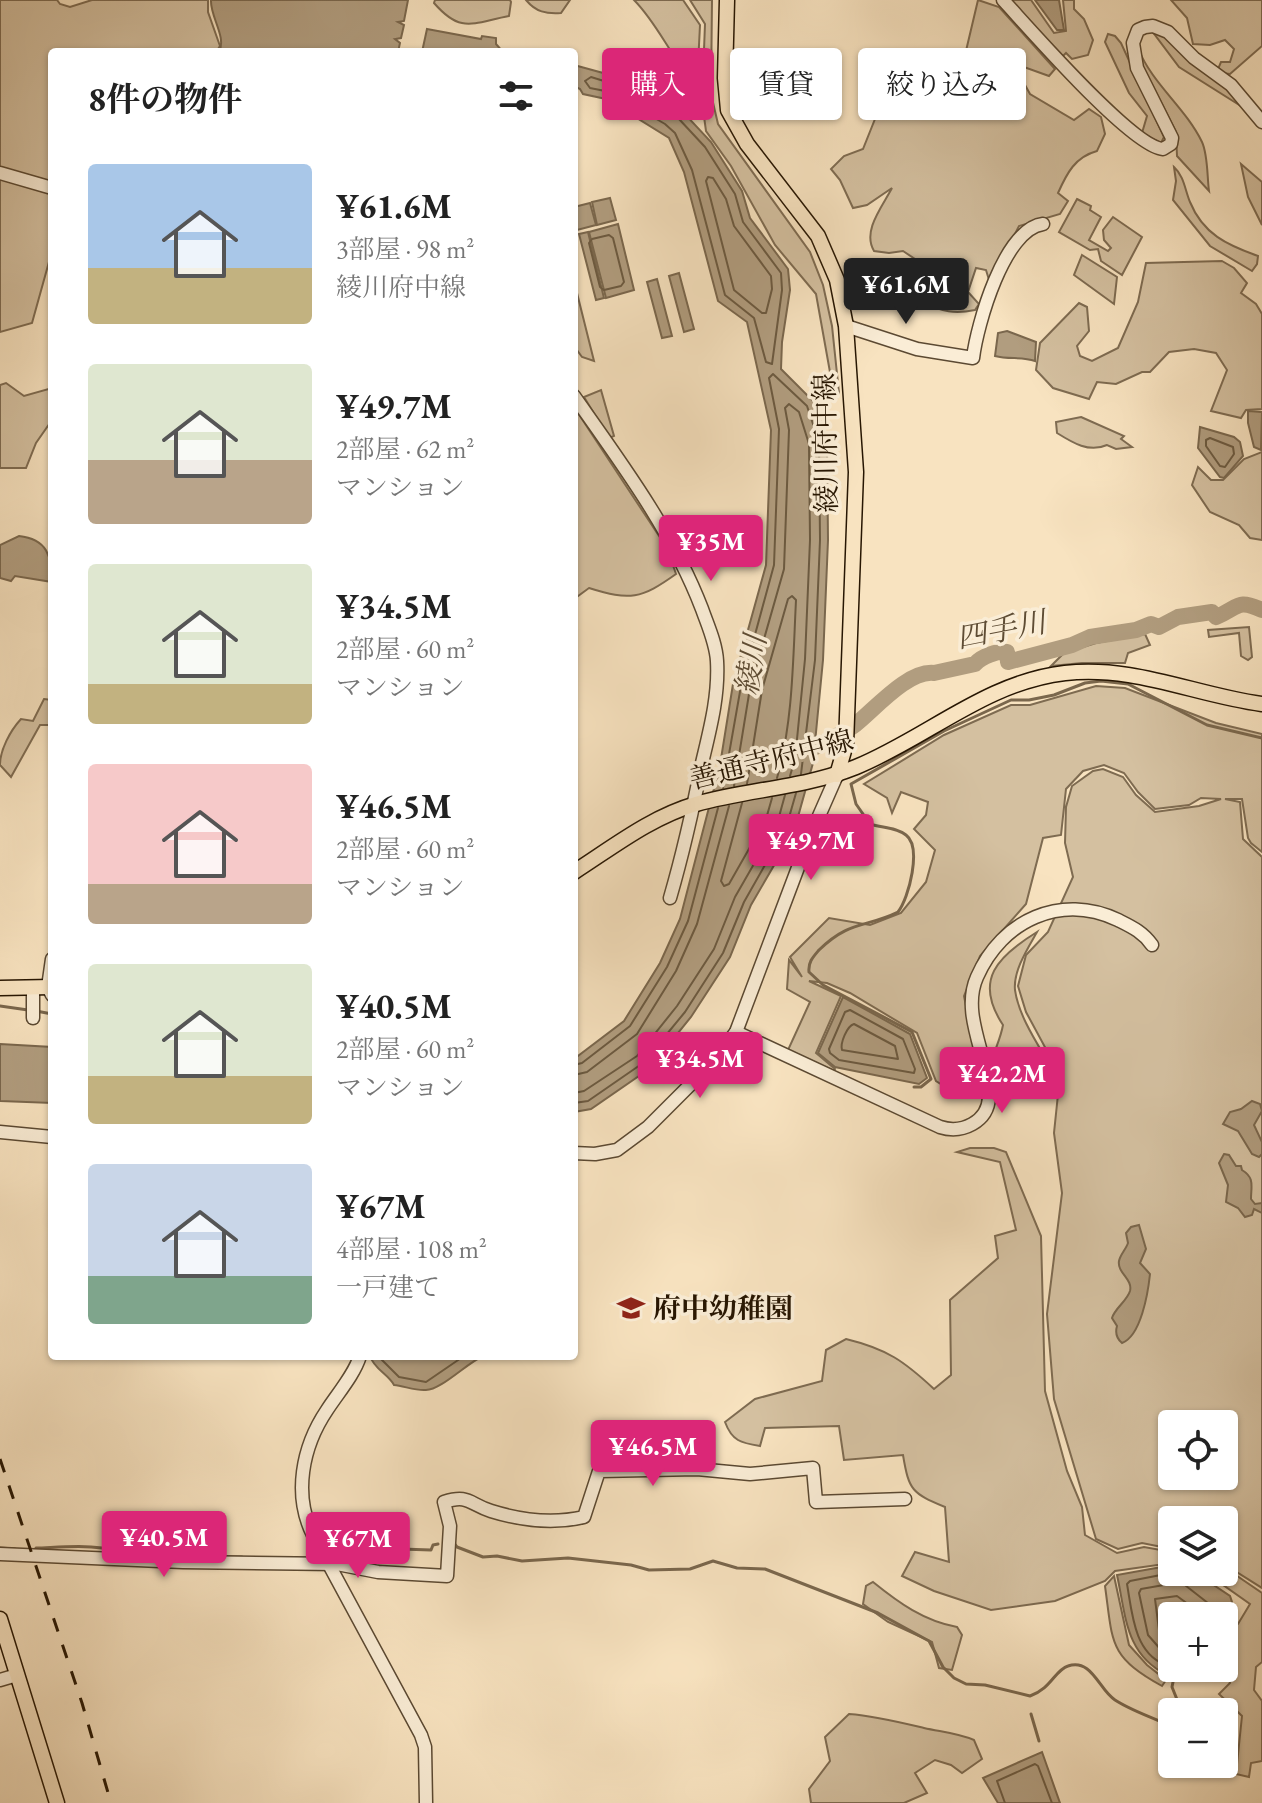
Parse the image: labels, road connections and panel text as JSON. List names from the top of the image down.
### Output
{
  "streets": {
    "main road": ["綾川府中線", "善通寺府中線"]
  },
  "crossings": [
    ["綾川府中線", "善通寺府中線"]
  ],
  "water": ["四手川", "綾川"],
  "places": {
    "school or university": ["府中幼稚園"]
  },
  "page": {
    "chip": ["購入", "賃貸", "絞り込み"],
    "heading": "8件の物件",
    "list": [
      {
        "name": "¥61.6M",
        "note": "3部屋 · 98 m² · 綾川府中線"
      },
      {
        "name": "¥49.7M",
        "note": "2部屋 · 62 m² · マンション"
      },
      {
        "name": "¥34.5M",
        "note": "2部屋 · 60 m² · マンション"
      },
      {
        "name": "¥46.5M",
        "note": "2部屋 · 60 m² · マンション"
      },
      {
        "name": "¥40.5M",
        "note": "2部屋 · 60 m² · マンション"
      },
      {
        "name": "¥67M",
        "note": "4部屋 · 108 m² · 一戸建て"
      }
    ],
    "price": [
      "¥61.6M",
      "¥35M",
      "¥49.7M",
      "¥34.5M",
      "¥42.2M",
      "¥46.5M",
      "¥40.5M",
      "¥67M"
    ],
    "map_buttons": ["+", "−"]
  }
}
